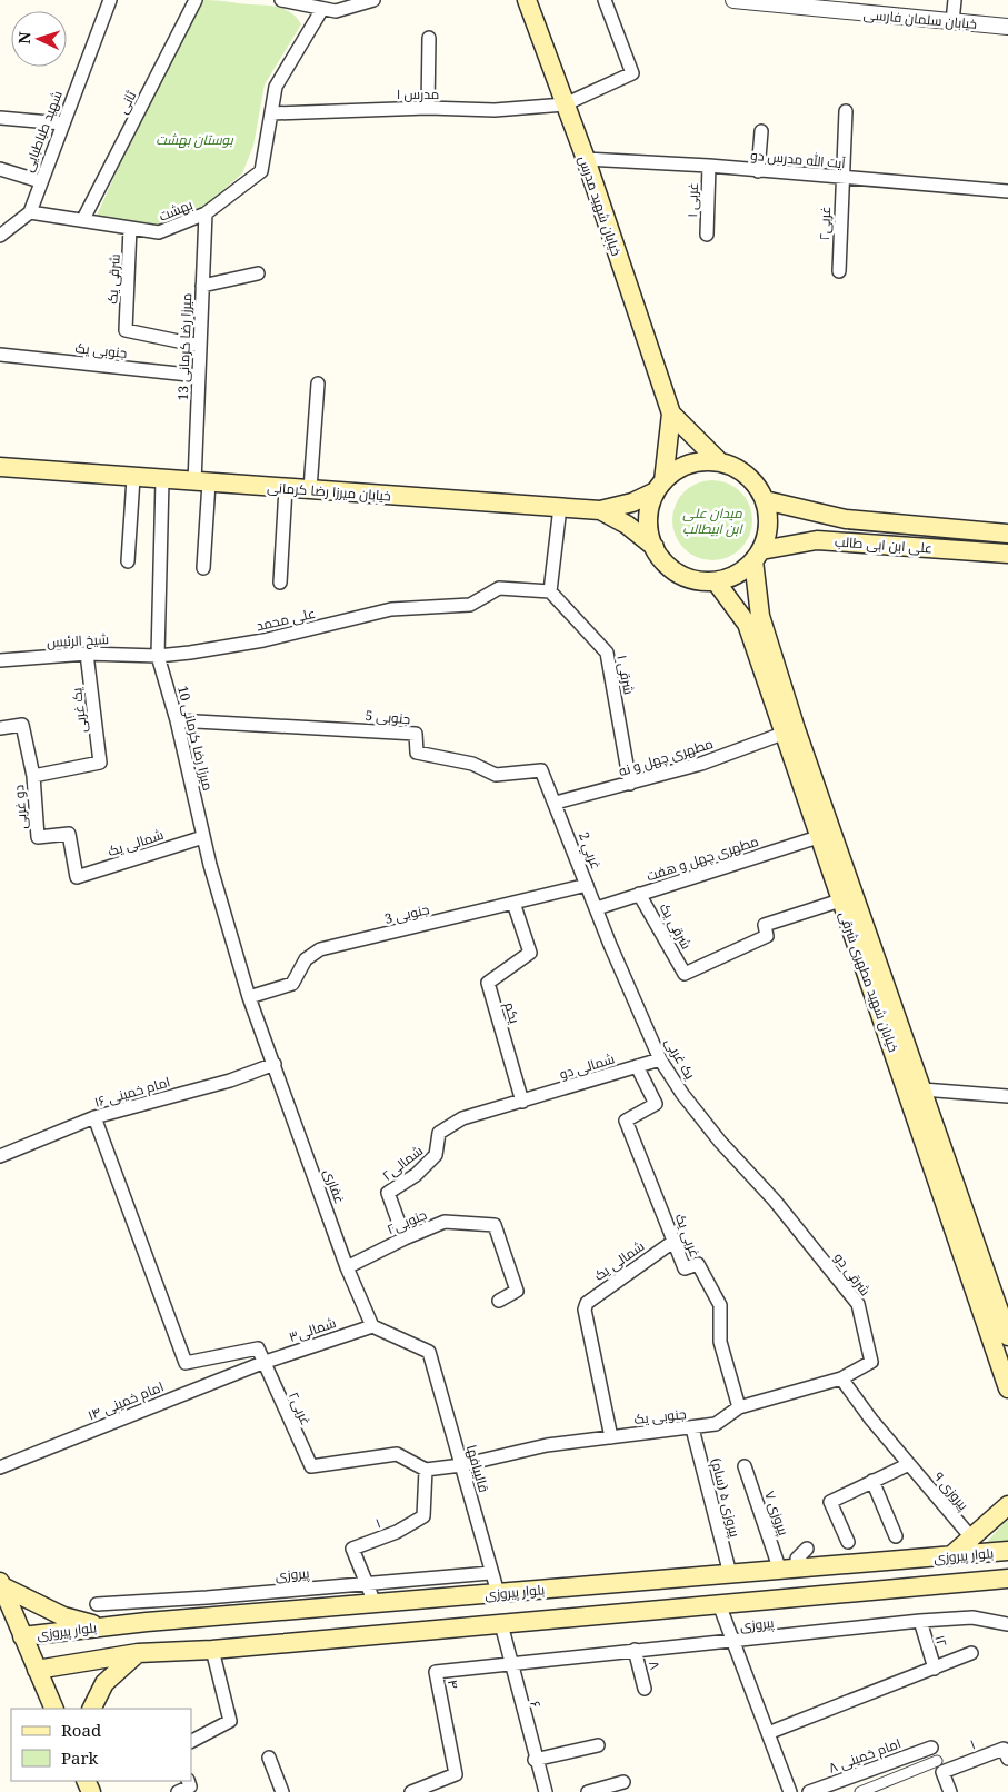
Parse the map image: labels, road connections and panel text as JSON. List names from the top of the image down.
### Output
{
  "streets": {
    "main road": [
      "خیابان شهید مدرس",
      "خیابان میرزا رضا کرمانی",
      "علی ابن ابی طالب",
      "خیابان شهید مطهری شرقی",
      "بلوار پیروزی"
    ],
    "street": [
      "خیابان سلمان فارسی",
      "مدرس ۱",
      "ثانی",
      "شهید طباطبایی",
      "آیت الله مدرس دو",
      "غربی ۱",
      "بهشت",
      "غربی۲",
      "شرقی یک",
      "میرزا رضا کرمانی 13",
      "جنوبی یک",
      "علی محمد",
      "شیخ الرئیس",
      "شرقی ۱",
      "یک غربی",
      "جنوبی 5",
      "میرزا رضا کرمانی 10",
      "مطهری چهل و نه",
      "دو غربی",
      "شمالی یک",
      "2 غربي",
      "مطهری چهل و هفت",
      "جنوبی 3",
      "یکم",
      "شمالی دو",
      "امام خمینی ۱۶",
      "شمالی۲",
      "غفاری",
      "جنوبی۲",
      "غربی یک",
      "شرقی دو",
      "شمالی۳",
      "امام خمینی ۱۴",
      "قالیبافها",
      "پیروزی ۹",
      "پیروزی ۵ (سام)",
      "پیروزی ۷",
      "۱",
      "پیروزی",
      "۱۲",
      "۸",
      "۴",
      "۶",
      "امام خمینی ۸"
    ]
  },
  "crossings": [
    ["مدرس ۱", "خیابان شهید مدرس"],
    ["مدرس ۱", "بهشت"],
    ["ثانی", "بهشت"],
    ["شهید طباطبایی", "بهشت"],
    ["آیت الله مدرس دو", "غربی ۱"],
    ["آیت الله مدرس دو", "خیابان شهید مدرس"],
    ["آیت الله مدرس دو", "غربی۲"],
    ["خیابان شهید مدرس", "خیابان میرزا رضا کرمانی"],
    ["خیابان شهید مدرس", "علی ابن ابی طالب"],
    ["خیابان شهید مدرس", "خیابان شهید مطهری شرقی"],
    ["بهشت", "شرقی یک"],
    ["بهشت", "میرزا رضا کرمانی 13"],
    ["غربی۲", "شمالی۳"],
    ["غربی۲", "امام خمینی ۱۴"],
    ["غربی۲", "۱"],
    ["شرقی یک", "میرزا رضا کرمانی 13"],
    ["شرقی یک", "مطهری چهل و هفت"],
    ["شرقی یک", "خیابان شهید مطهری شرقی"],
    ["میرزا رضا کرمانی 13", "جنوبی یک"],
    ["میرزا رضا کرمانی 13", "خیابان میرزا رضا کرمانی"],
    ["جنوبی یک", "شمالی یک"],
    ["جنوبی یک", "غربی یک"],
    ["جنوبی یک", "شرقی دو"],
    ["جنوبی یک", "قالیبافها"],
    ["جنوبی یک", "پیروزی ۵ (سام)"],
    ["خیابان میرزا رضا کرمانی", "علی ابن ابی طالب"],
    ["خیابان میرزا رضا کرمانی", "میرزا رضا کرمانی 10"],
    ["خیابان میرزا رضا کرمانی", "خیابان شهید مطهری شرقی"],
    ["علی ابن ابی طالب", "خیابان شهید مطهری شرقی"],
    ["علی محمد", "شیخ الرئیس"],
    ["علی محمد", "شرقی ۱"],
    ["علی محمد", "میرزا رضا کرمانی 10"],
    ["شیخ الرئیس", "یک غربی"],
    ["شیخ الرئیس", "میرزا رضا کرمانی 10"],
    ["شرقی ۱", "مطهری چهل و نه"],
    ["یک غربی", "دو غربی"],
    ["یک غربی", "2 غربي"],
    ["یک غربی", "مطهری چهل و هفت"],
    ["یک غربی", "شمالی دو"],
    ["یک غربی", "شرقی دو"],
    ["جنوبی 5", "میرزا رضا کرمانی 10"],
    ["جنوبی 5", "مطهری چهل و نه"],
    ["جنوبی 5", "2 غربي"],
    ["میرزا رضا کرمانی 10", "شمالی یک"],
    ["میرزا رضا کرمانی 10", "جنوبی 3"],
    ["میرزا رضا کرمانی 10", "غفاری"],
    ["مطهری چهل و نه", "2 غربي"],
    ["مطهری چهل و نه", "خیابان شهید مطهری شرقی"],
    ["دو غربی", "شمالی یک"],
    ["شمالی یک", "غربی یک"],
    ["2 غربي", "مطهری چهل و هفت"],
    ["2 غربي", "جنوبی 3"],
    ["مطهری چهل و هفت", "خیابان شهید مطهری شرقی"],
    ["جنوبی 3", "یکم"],
    ["جنوبی 3", "غفاری"],
    ["یکم", "شمالی دو"],
    ["یکم", "شمالی۲"],
    ["شمالی دو", "شمالی۲"],
    ["شمالی دو", "غربی یک"],
    ["امام خمینی ۱۶", "غفاری"],
    ["شمالی۲", "جنوبی۲"],
    ["غفاری", "جنوبی۲"],
    ["غفاری", "شمالی۳"],
    ["غفاری", "قالیبافها"],
    ["شمالی۳", "امام خمینی ۱۴"],
    ["شمالی۳", "قالیبافها"],
    ["قالیبافها", "بلوار پیروزی"],
    ["قالیبافها", "پیروزی"],
    ["پیروزی ۵ (سام)", "بلوار پیروزی"],
    ["پیروزی ۷", "بلوار پیروزی"],
    ["۱", "بلوار پیروزی"],
    ["۱", "پیروزی"],
    ["بلوار پیروزی", "۶"],
    ["پیروزی", "۱۲"],
    ["پیروزی", "۸"],
    ["پیروزی", "۴"],
    ["پیروزی", "۶"],
    ["۴", "۶"]
  ],
  "parks": ["بوستان بهشت", "میدان علی ابن ابیطالب"],
  "legend": ["Road", "Park"],
  "north": "left"
}
